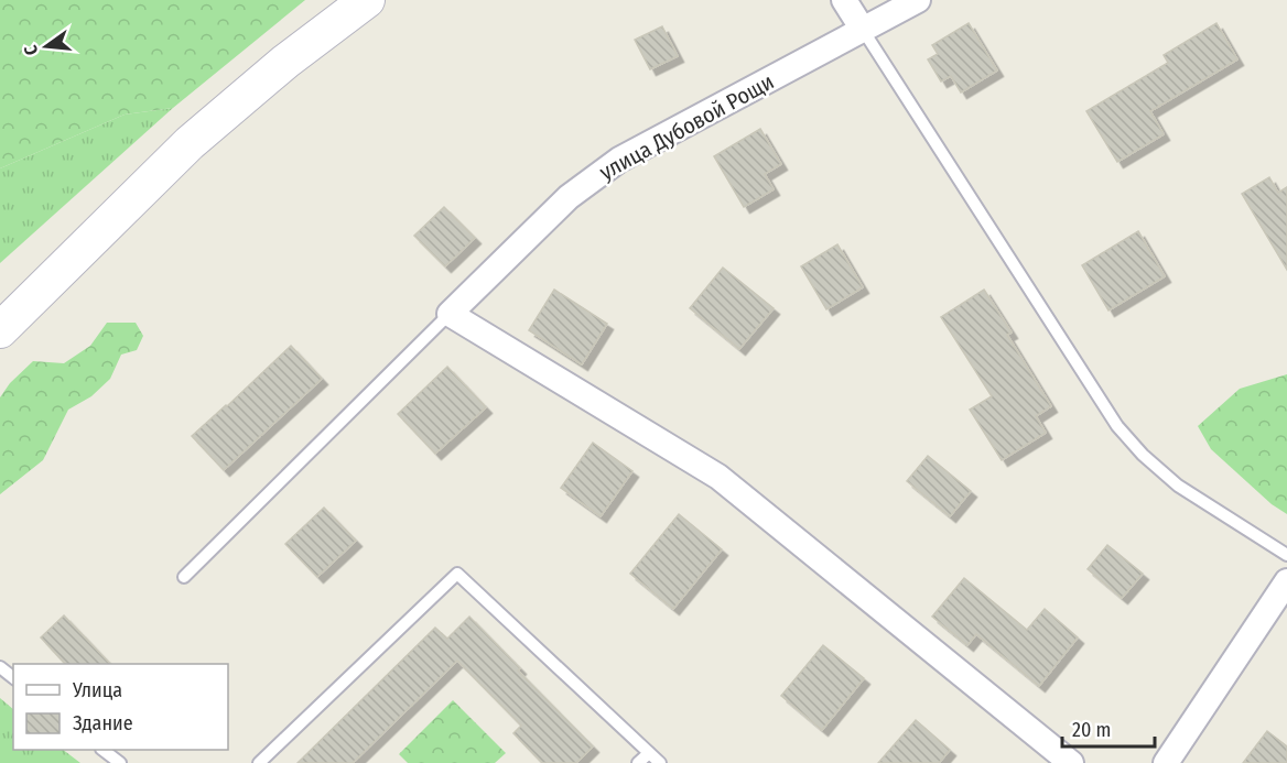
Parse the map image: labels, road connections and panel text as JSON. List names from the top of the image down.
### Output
{
  "streets": {
    "street": ["улица Дубовой Рощи"]
  },
  "legend": ["Улица", "Здание"],
  "scale_bar": "20 m",
  "north": "left"
}
